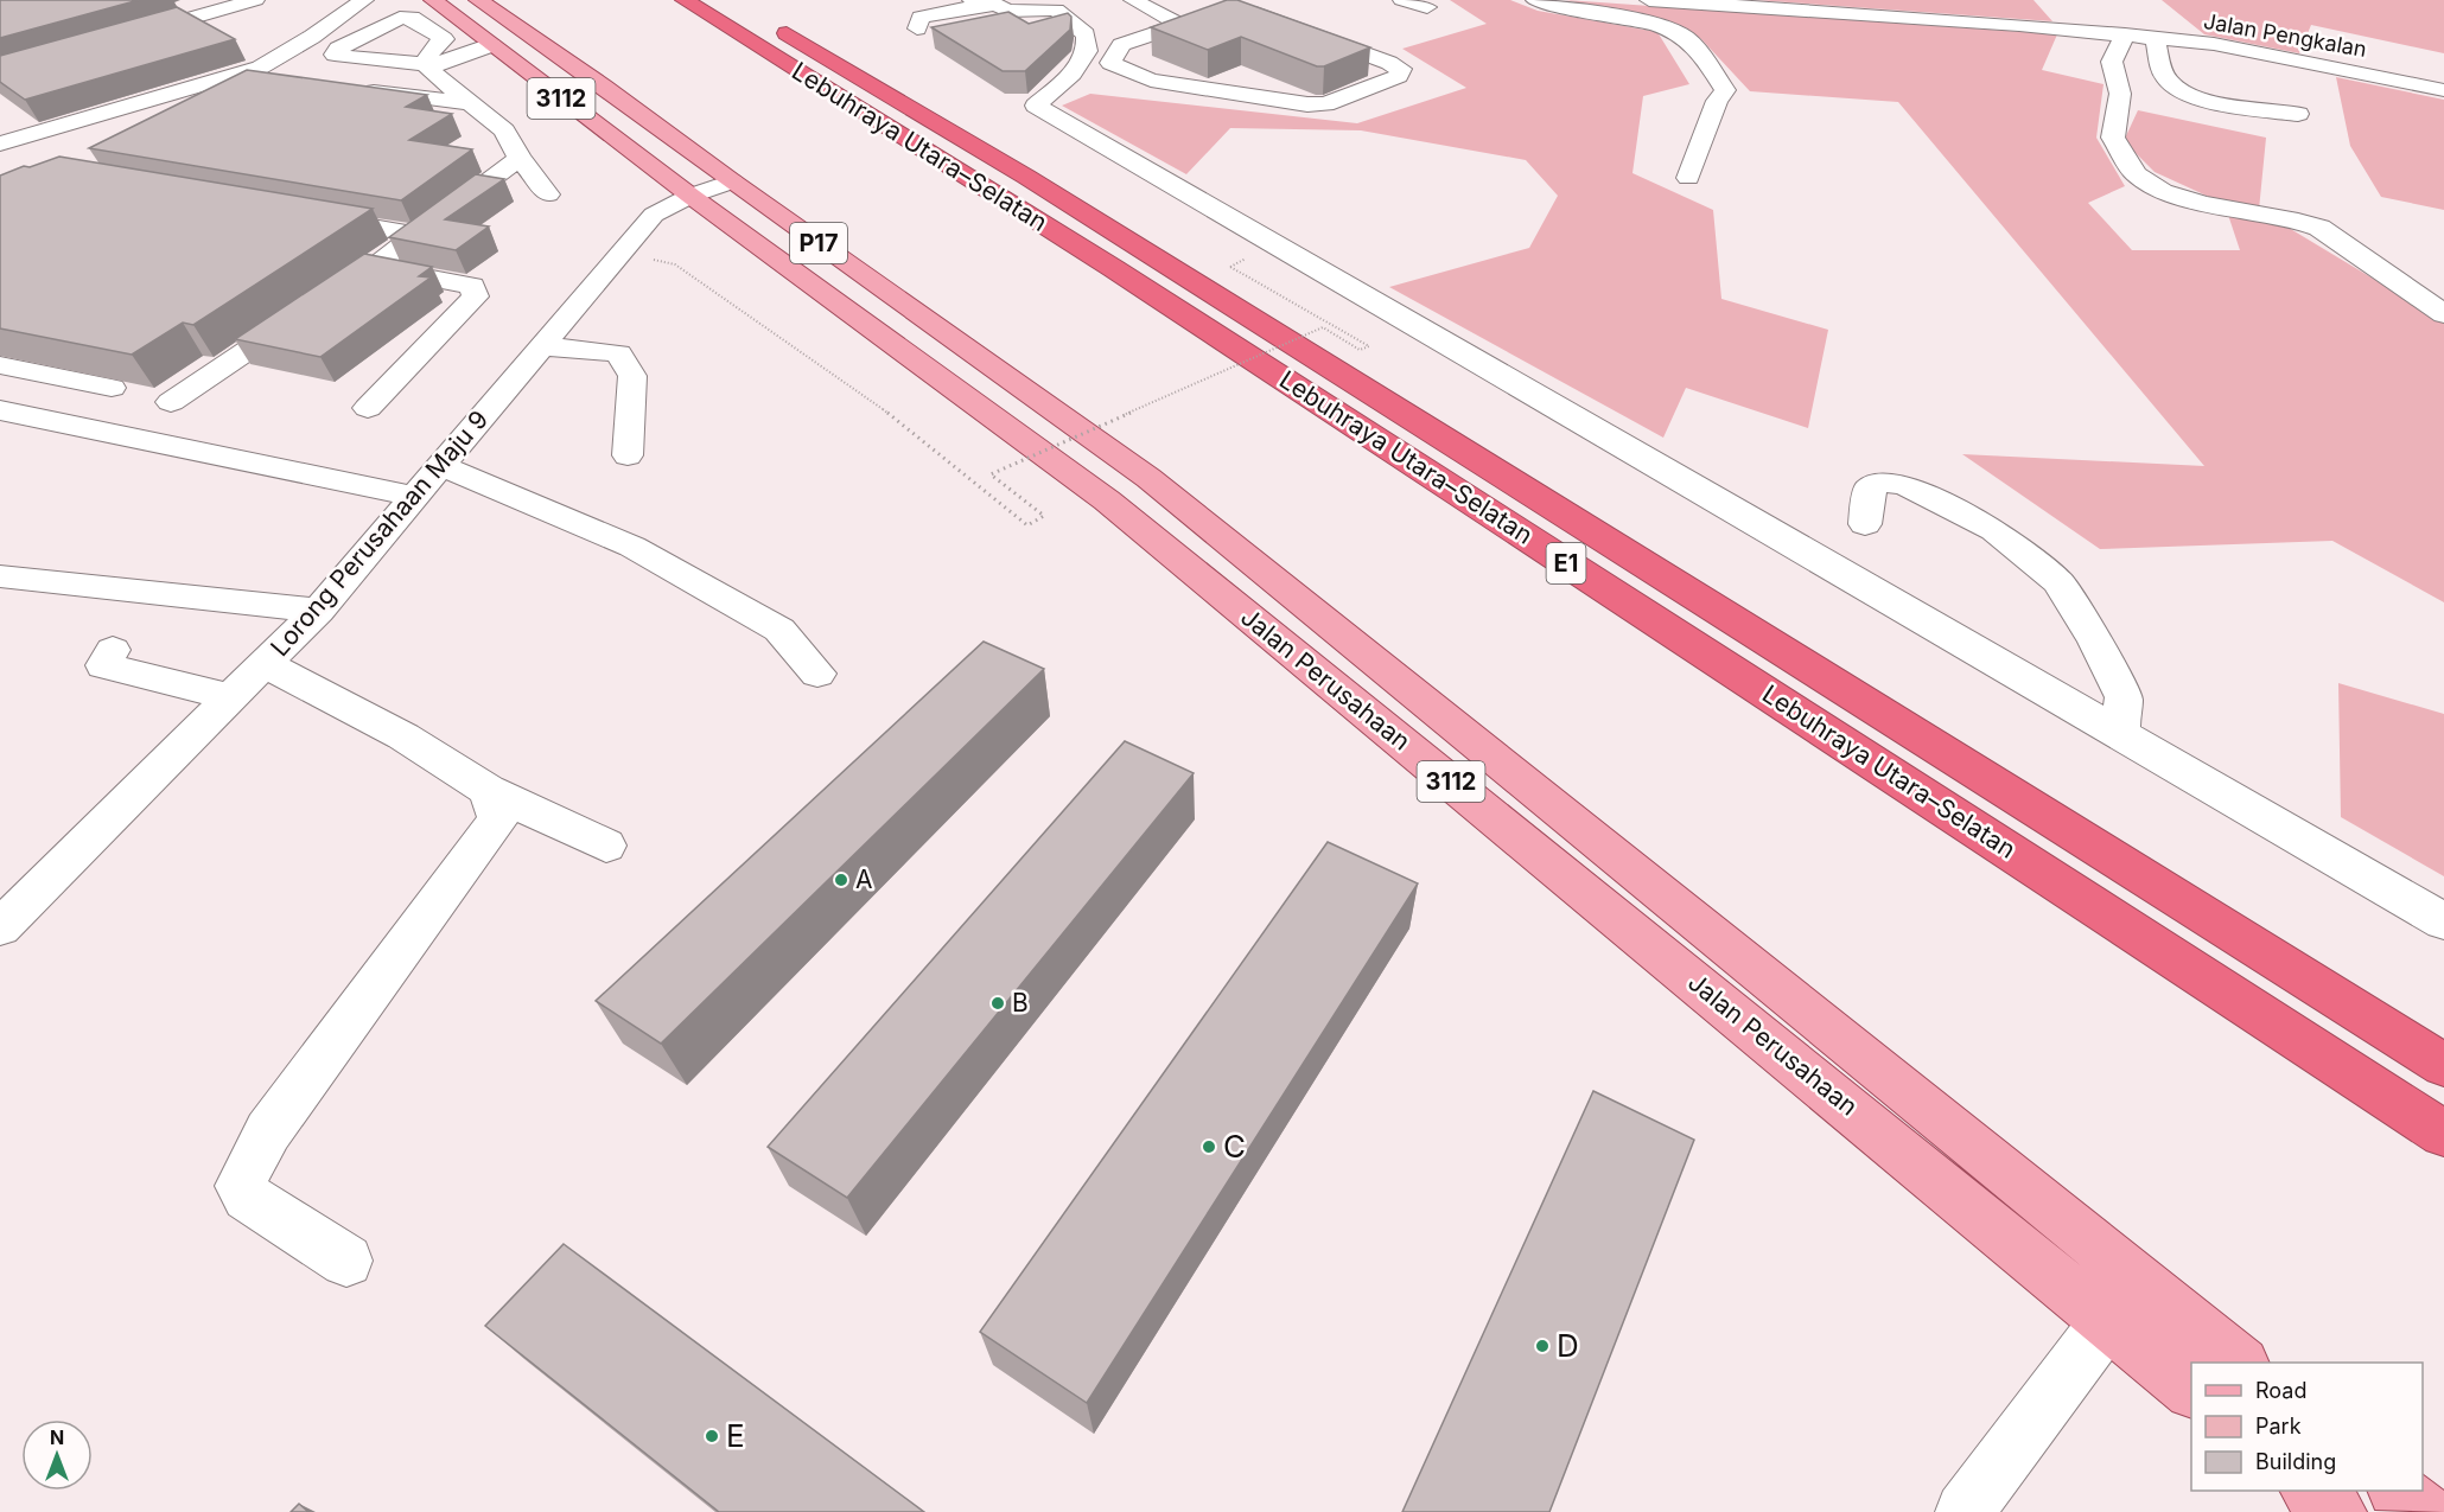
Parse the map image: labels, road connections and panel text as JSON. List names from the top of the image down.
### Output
{
  "streets": {
    "highway": ["Lebuhraya Utara–Selatan", "E1"],
    "main road": ["3112", "P17", "Jalan Perusahaan"],
    "street": ["Jalan Pengkalan", "Lorong Perusahaan Maju 9"]
  },
  "crossings": [
    ["Lorong Perusahaan Maju 9", "Jalan Perusahaan"]
  ],
  "places": [
    "A",
    "B",
    "C",
    "D",
    "E"
  ],
  "legend": ["Road", "Park", "Building"],
  "north": "top"
}
